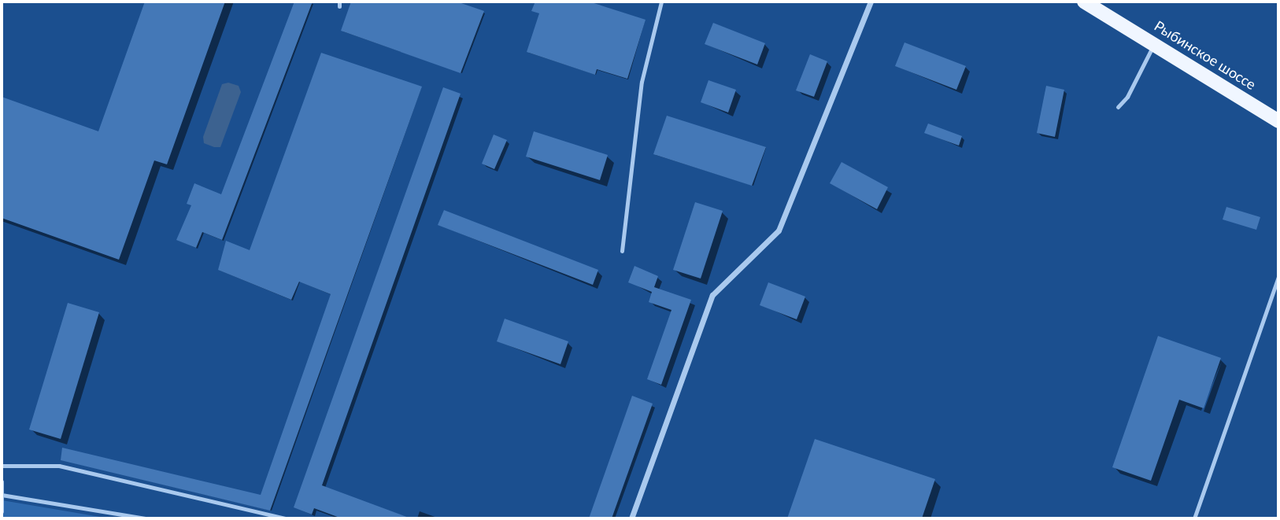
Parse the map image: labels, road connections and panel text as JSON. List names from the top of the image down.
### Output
{
  "streets": {
    "main road": ["Рыбинское шоссе"]
  }
}
